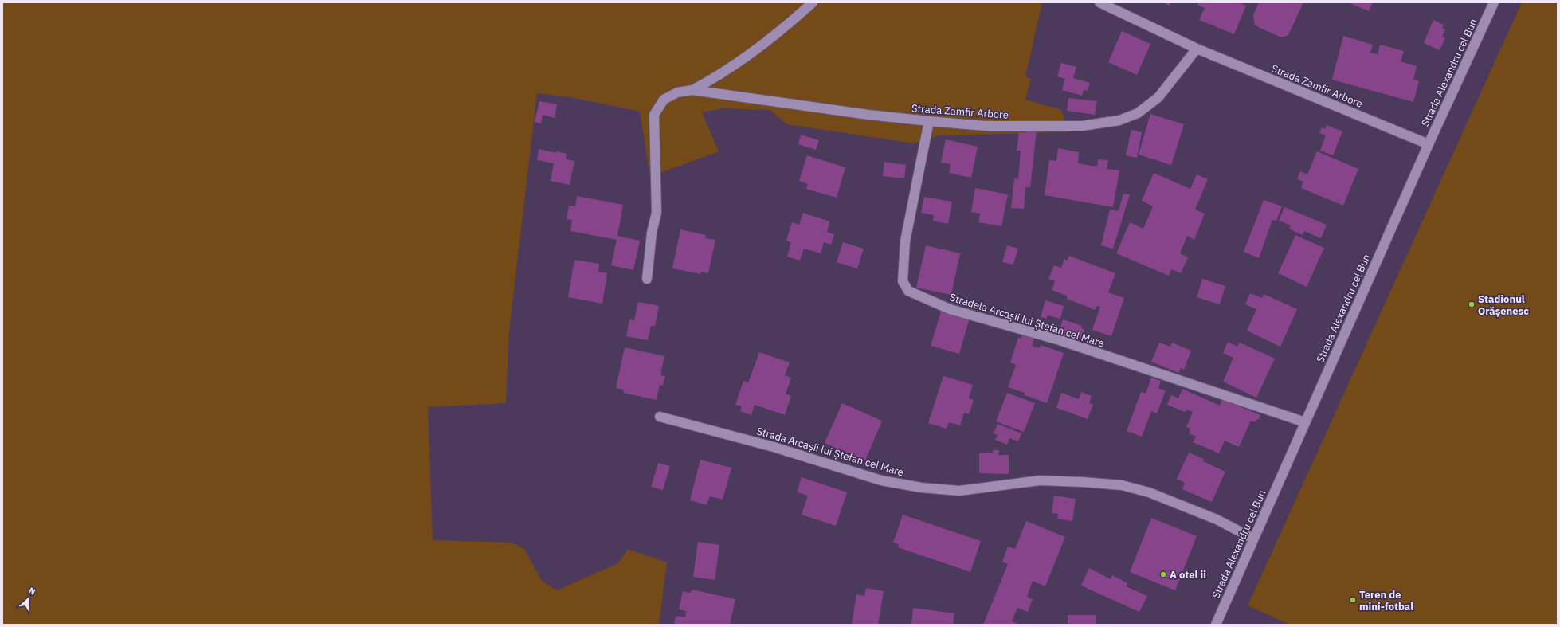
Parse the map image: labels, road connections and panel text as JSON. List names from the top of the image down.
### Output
{
  "streets": {
    "street": [
      "Strada Alexandru cel Bun",
      "Strada Zamfir Arbore",
      "Stradela Arcașii lui Ștefan cel Mare",
      "Strada Arcașii lui Ștefan cel Mare"
    ]
  },
  "crossings": [
    ["Strada Alexandru cel Bun", "Strada Zamfir Arbore"],
    ["Strada Alexandru cel Bun", "Stradela Arcașii lui Ștefan cel Mare"],
    ["Strada Alexandru cel Bun", "Strada Arcașii lui Ștefan cel Mare"],
    ["Strada Zamfir Arbore", "Stradela Arcașii lui Ștefan cel Mare"]
  ],
  "places": ["Stadionul Orășenesc", "A otel ii", "Teren de mini-fotbal"],
  "north": "top right"
}
